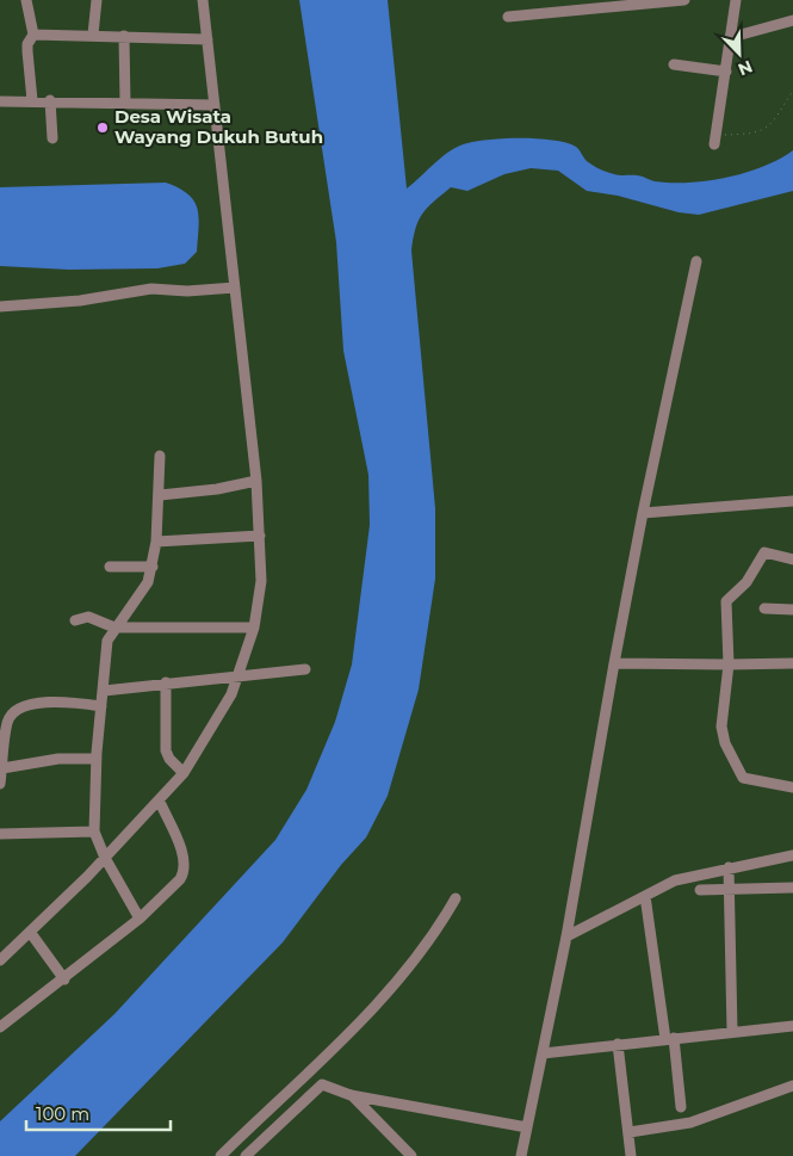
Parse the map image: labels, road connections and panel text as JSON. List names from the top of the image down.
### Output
{
  "places": ["Desa Wisata Wayang Dukuh Butuh"],
  "scale_bar": "100 m",
  "north": "bottom right"
}
